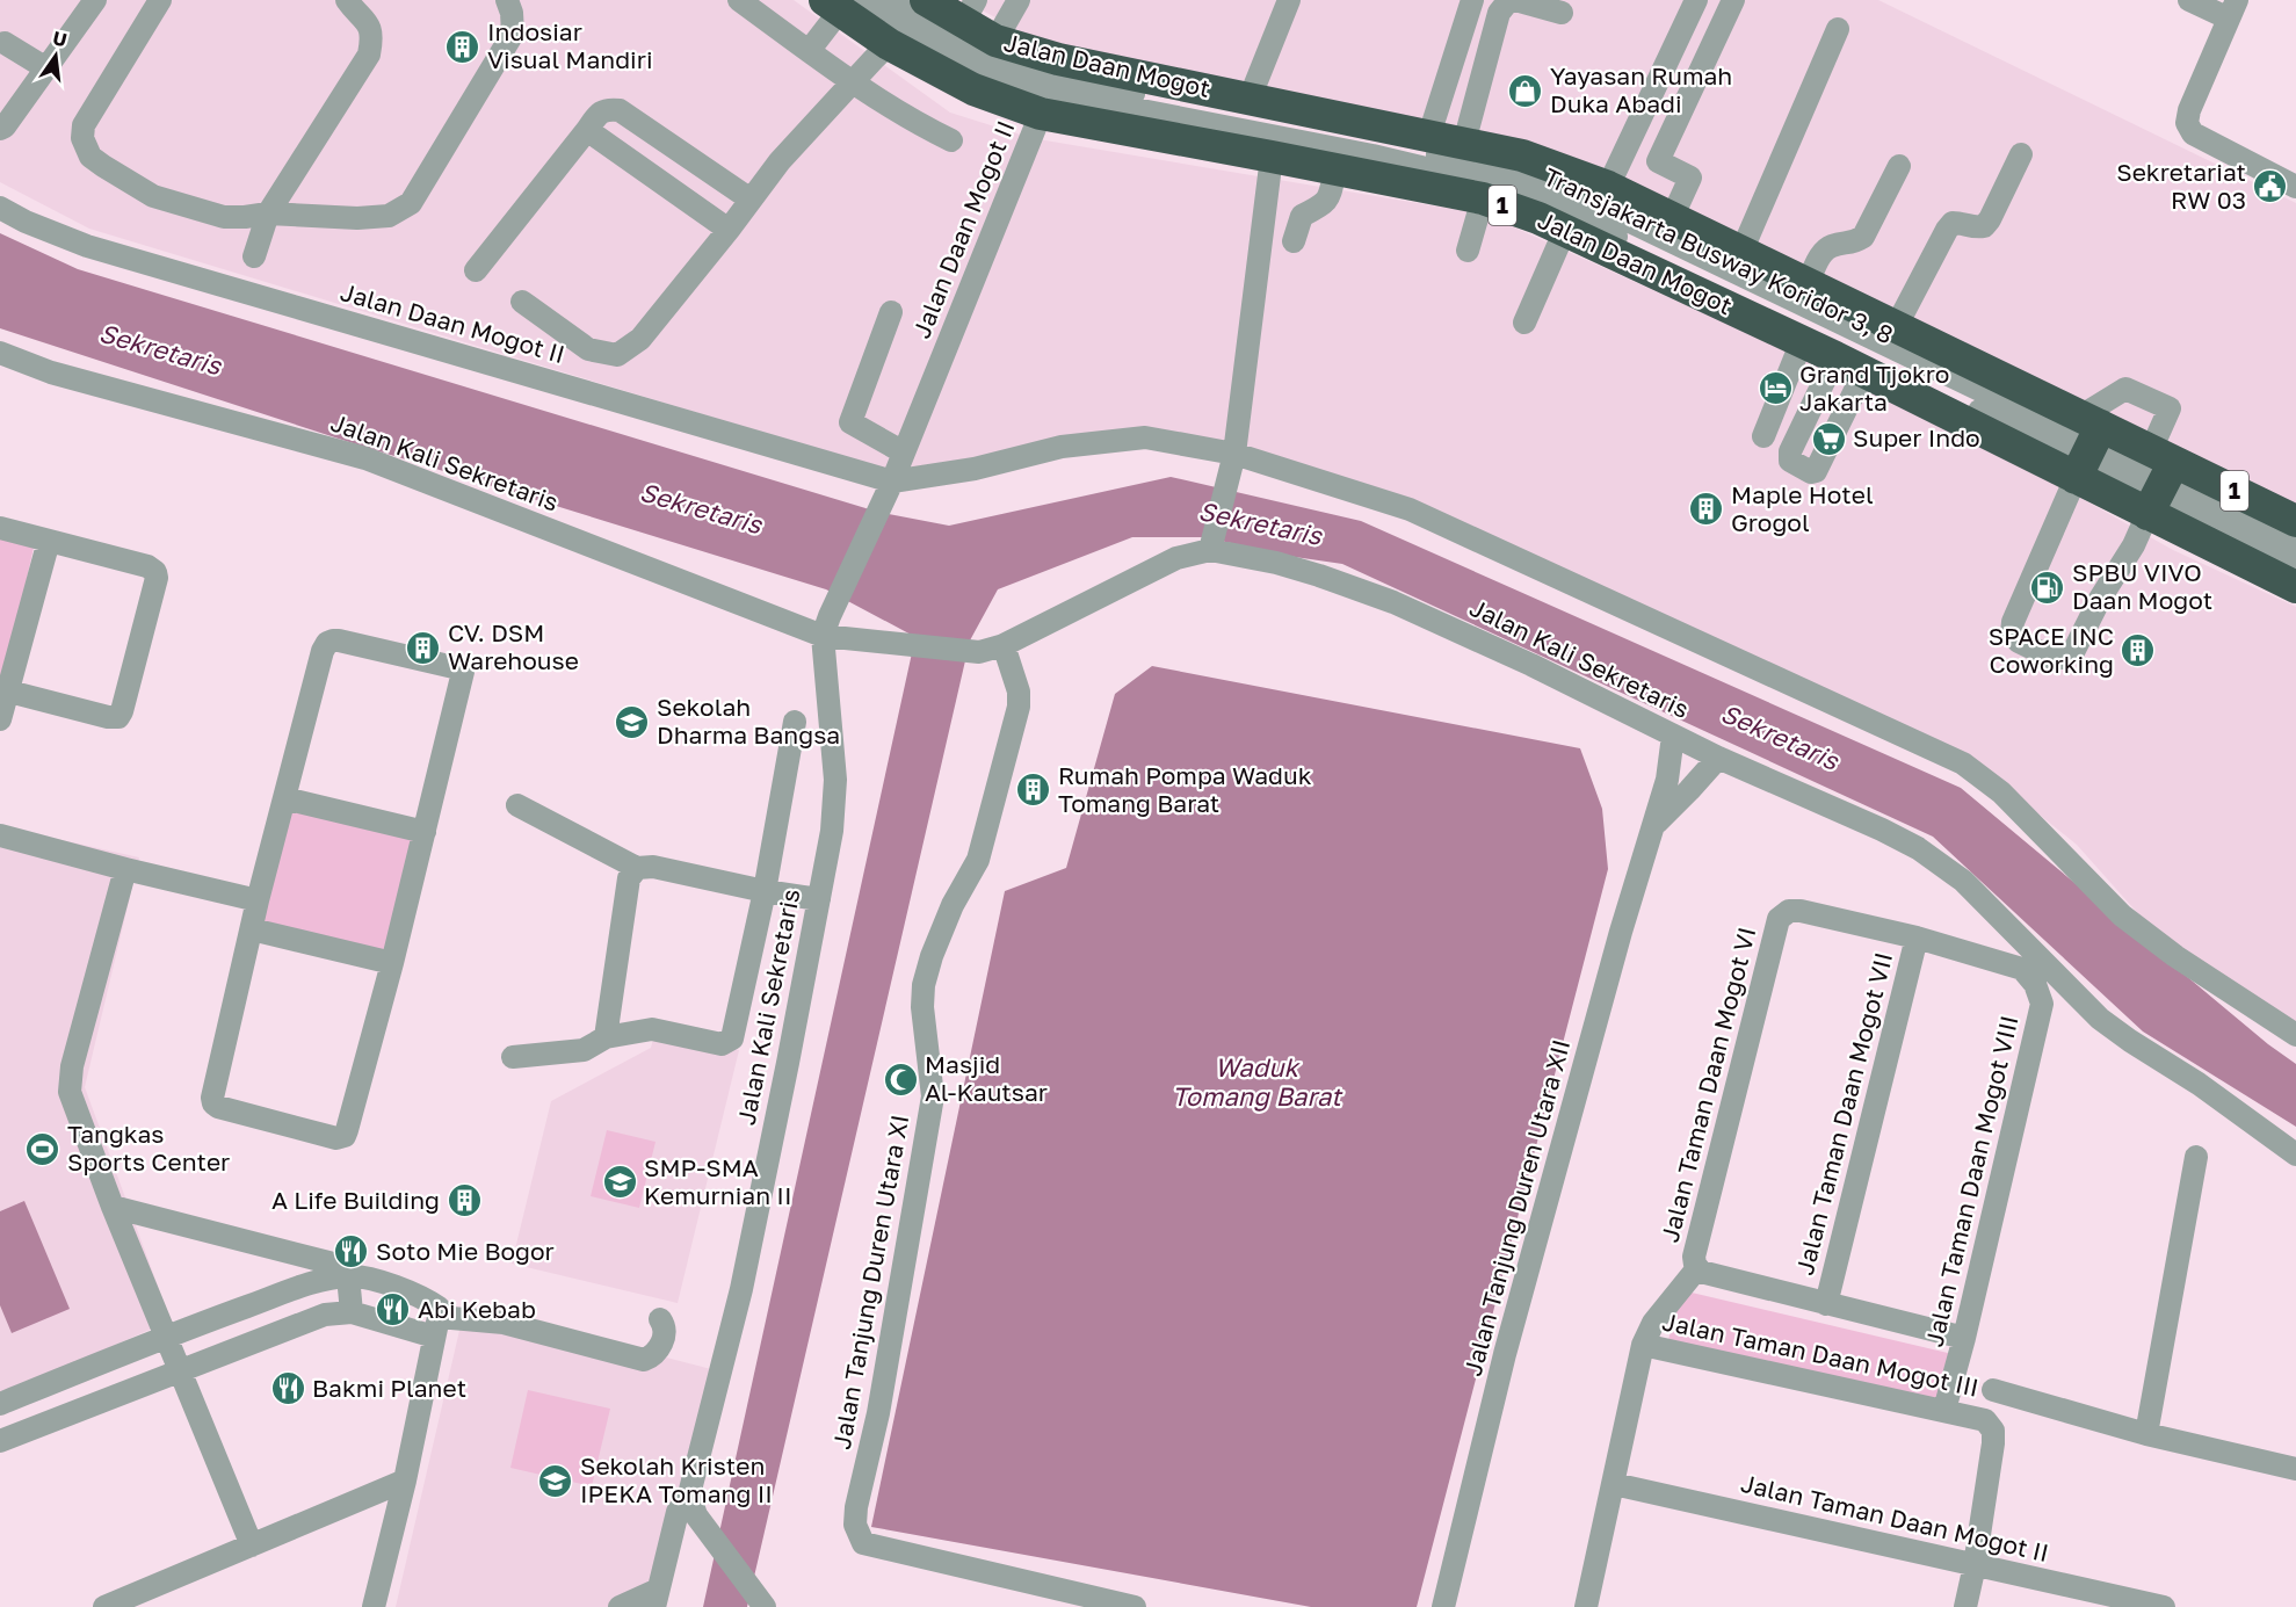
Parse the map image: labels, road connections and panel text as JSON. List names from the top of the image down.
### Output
{
  "streets": {
    "highway": ["Jalan Daan Mogot", "1"],
    "street": [
      "Jalan Daan Mogot II",
      "Transjakarta Busway Koridor 3, 8",
      "Jalan Kali Sekretaris",
      "Jalan Taman Daan Mogot VI",
      "Jalan Taman Daan Mogot VII",
      "Jalan Taman Daan Mogot VIII",
      "Jalan Tanjung Duren Utara XII",
      "Jalan Tanjung Duren Utara XI",
      "Jalan Taman Daan Mogot III",
      "Jalan Taman Daan Mogot II"
    ]
  },
  "crossings": [
    ["Jalan Daan Mogot", "Jalan Daan Mogot II"],
    ["Jalan Daan Mogot", "Transjakarta Busway Koridor 3, 8"],
    ["Jalan Daan Mogot II", "Jalan Kali Sekretaris"],
    ["Jalan Kali Sekretaris", "Jalan Tanjung Duren Utara XII"],
    ["Jalan Kali Sekretaris", "Jalan Tanjung Duren Utara XI"],
    ["Jalan Taman Daan Mogot VI", "Jalan Taman Daan Mogot VII"],
    ["Jalan Taman Daan Mogot VI", "Jalan Taman Daan Mogot VIII"],
    ["Jalan Taman Daan Mogot VII", "Jalan Taman Daan Mogot VIII"],
    ["Jalan Taman Daan Mogot VIII", "Jalan Taman Daan Mogot III"],
    ["Jalan Taman Daan Mogot III", "Jalan Taman Daan Mogot II"]
  ],
  "water": ["Sekretaris", "Waduk Tomang Barat"],
  "places": {
    "building": [
      "Indosiar Visual Mandiri",
      "Maple Hotel Grogol",
      "CV. DSM Warehouse",
      "SPACE INC Coworking",
      "Rumah Pompa Waduk Tomang Barat",
      "A Life Building"
    ],
    "shop": ["Yayasan Rumah Duka Abadi"],
    "public building": ["Sekretariat RW 03"],
    "hotel": ["Grand Tjokro Jakarta"],
    "supermarket": ["Super Indo"],
    "fuel station": ["SPBU VIVO Daan Mogot"],
    "school or university": ["Sekolah Dharma Bangsa", "SMP-SMA Kemurnian II", "Sekolah Kristen IPEKA Tomang II"],
    "mosque": ["Masjid Al-Kautsar"],
    "sports": ["Tangkas Sports Center"],
    "restaurant": ["Soto Mie Bogor", "Abi Kebab", "Bakmi Planet"]
  },
  "north": "top"
}
